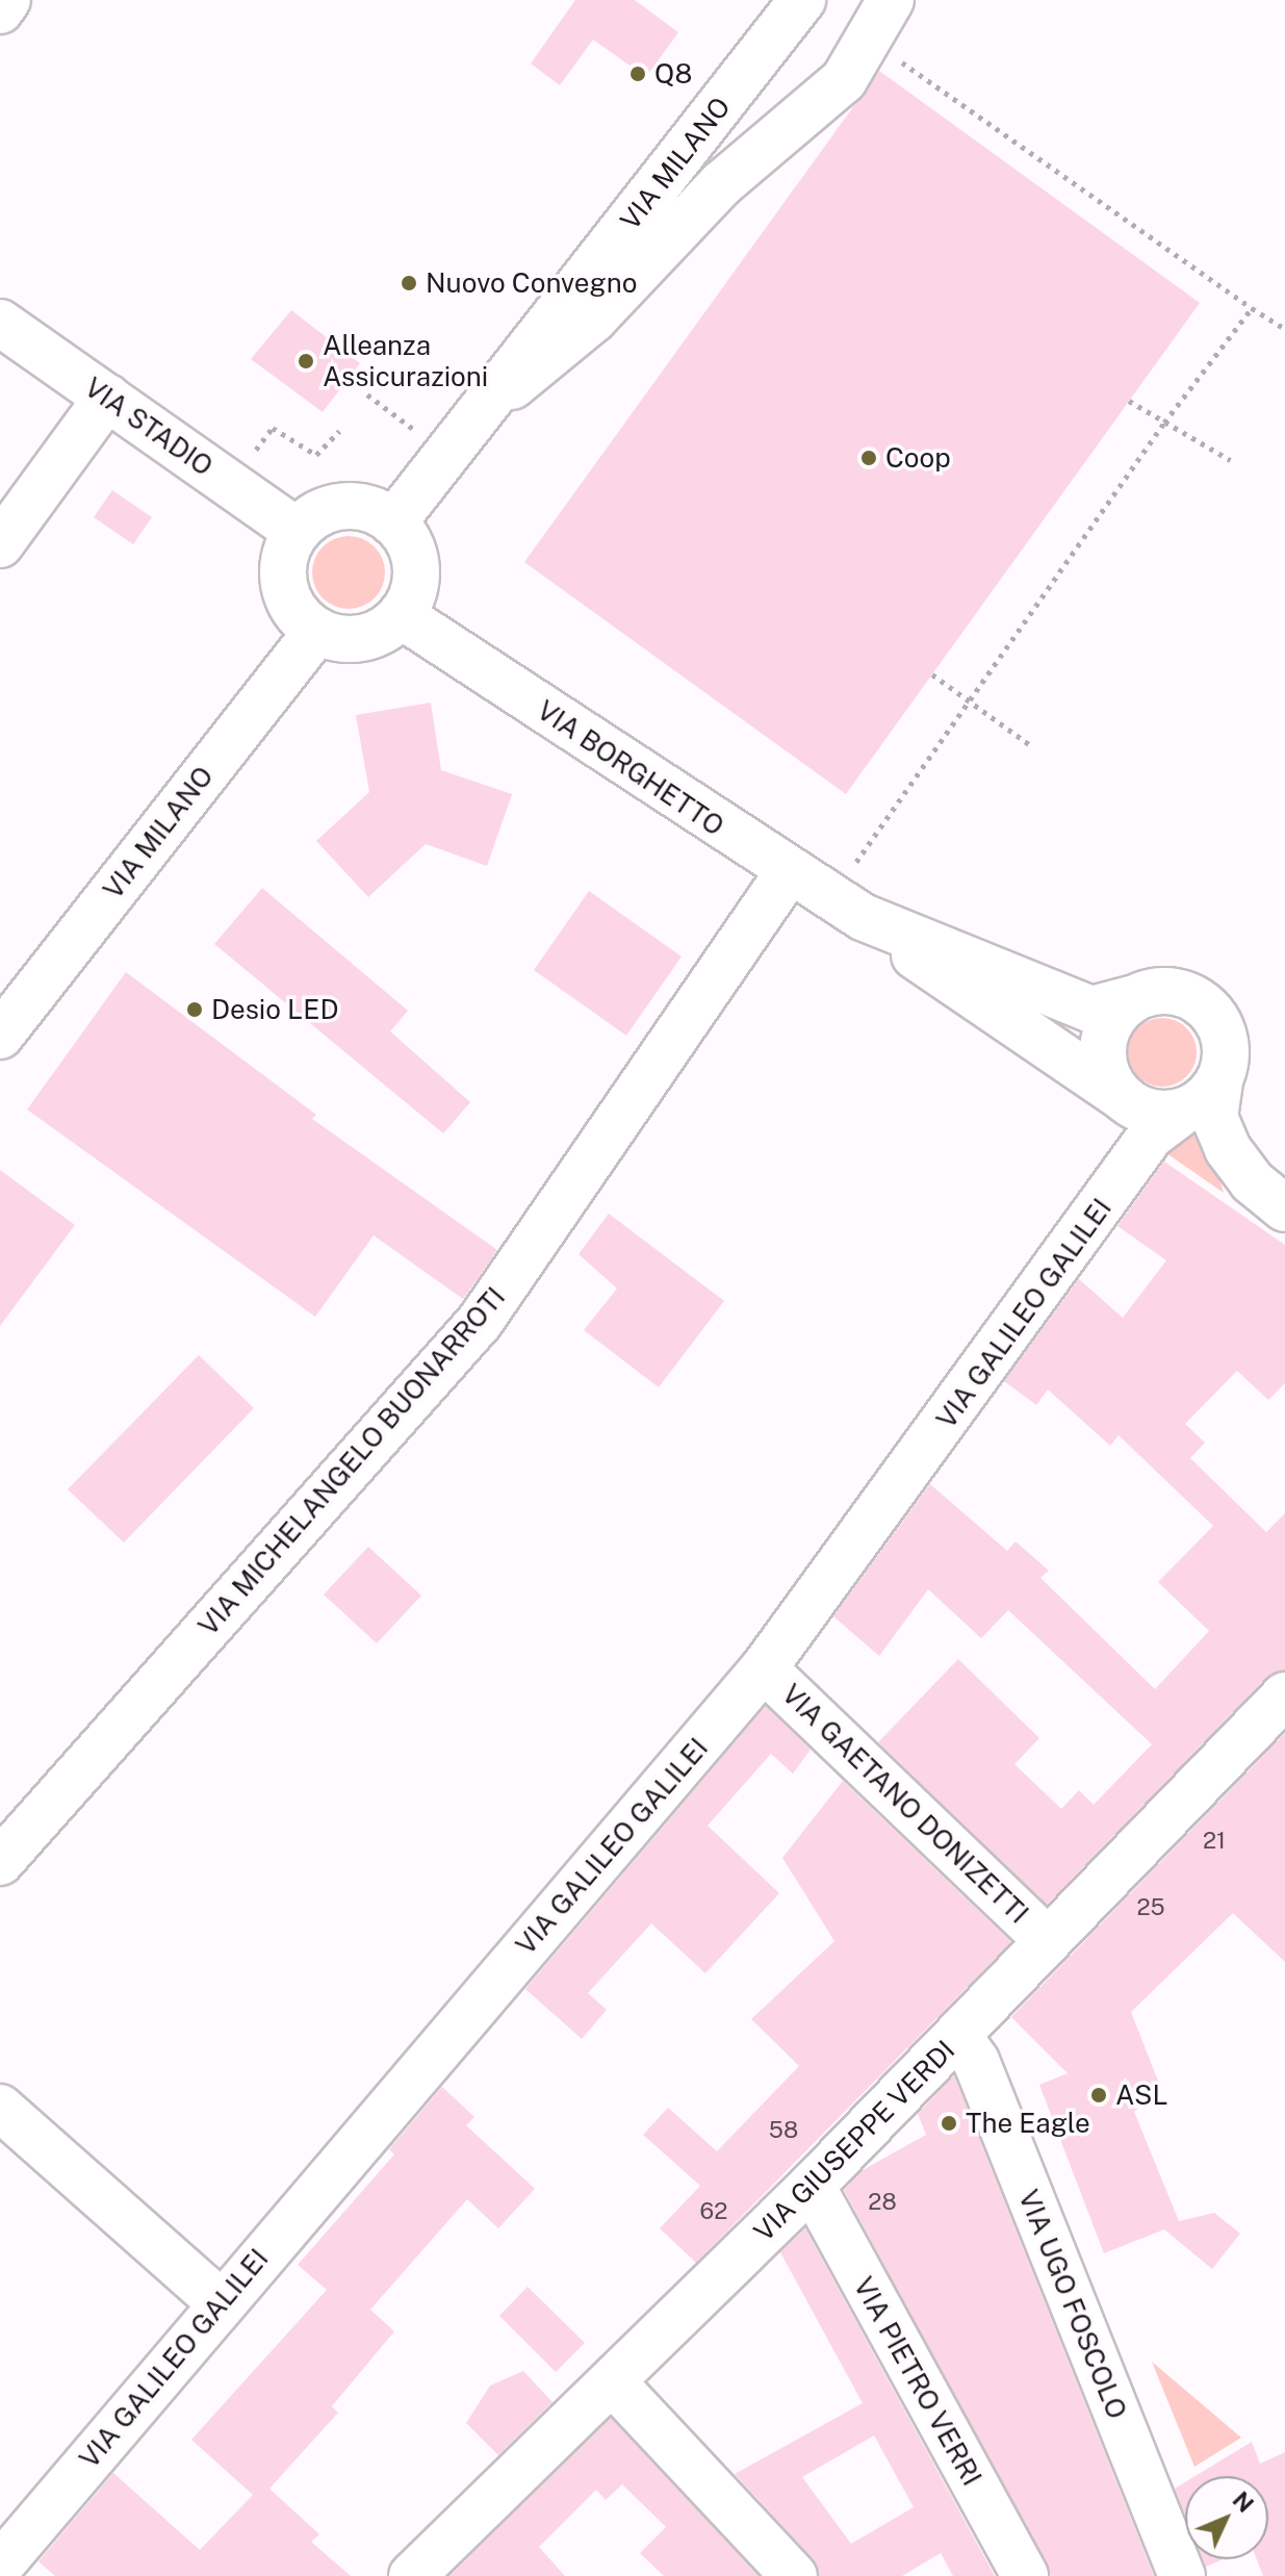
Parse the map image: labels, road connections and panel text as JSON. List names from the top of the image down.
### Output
{
  "streets": {
    "street": [
      "VIA MILANO",
      "VIA STADIO",
      "VIA BORGHETTO",
      "VIA GALILEO GALILEI",
      "VIA MICHELANGELO BUONARROTI",
      "VIA GAETANO DONIZETTI",
      "VIA GIUSEPPE VERDI",
      "VIA UGO FOSCOLO",
      "VIA PIETRO VERRI"
    ]
  },
  "crossings": [
    ["VIA MILANO", "VIA STADIO"],
    ["VIA MILANO", "VIA BORGHETTO"],
    ["VIA STADIO", "VIA BORGHETTO"],
    ["VIA BORGHETTO", "VIA GALILEO GALILEI"],
    ["VIA BORGHETTO", "VIA MICHELANGELO BUONARROTI"],
    ["VIA GALILEO GALILEI", "VIA GAETANO DONIZETTI"],
    ["VIA GAETANO DONIZETTI", "VIA GIUSEPPE VERDI"],
    ["VIA GIUSEPPE VERDI", "VIA UGO FOSCOLO"],
    ["VIA GIUSEPPE VERDI", "VIA PIETRO VERRI"]
  ],
  "places": [
    "Q8",
    "Nuovo Convegno",
    "Alleanza Assicurazioni",
    "Coop",
    "Desio LED",
    "ASL",
    "The Eagle"
  ],
  "house_numbers": [
    "21",
    "25",
    "58",
    "28",
    "62"
  ],
  "north": "top right"
}
